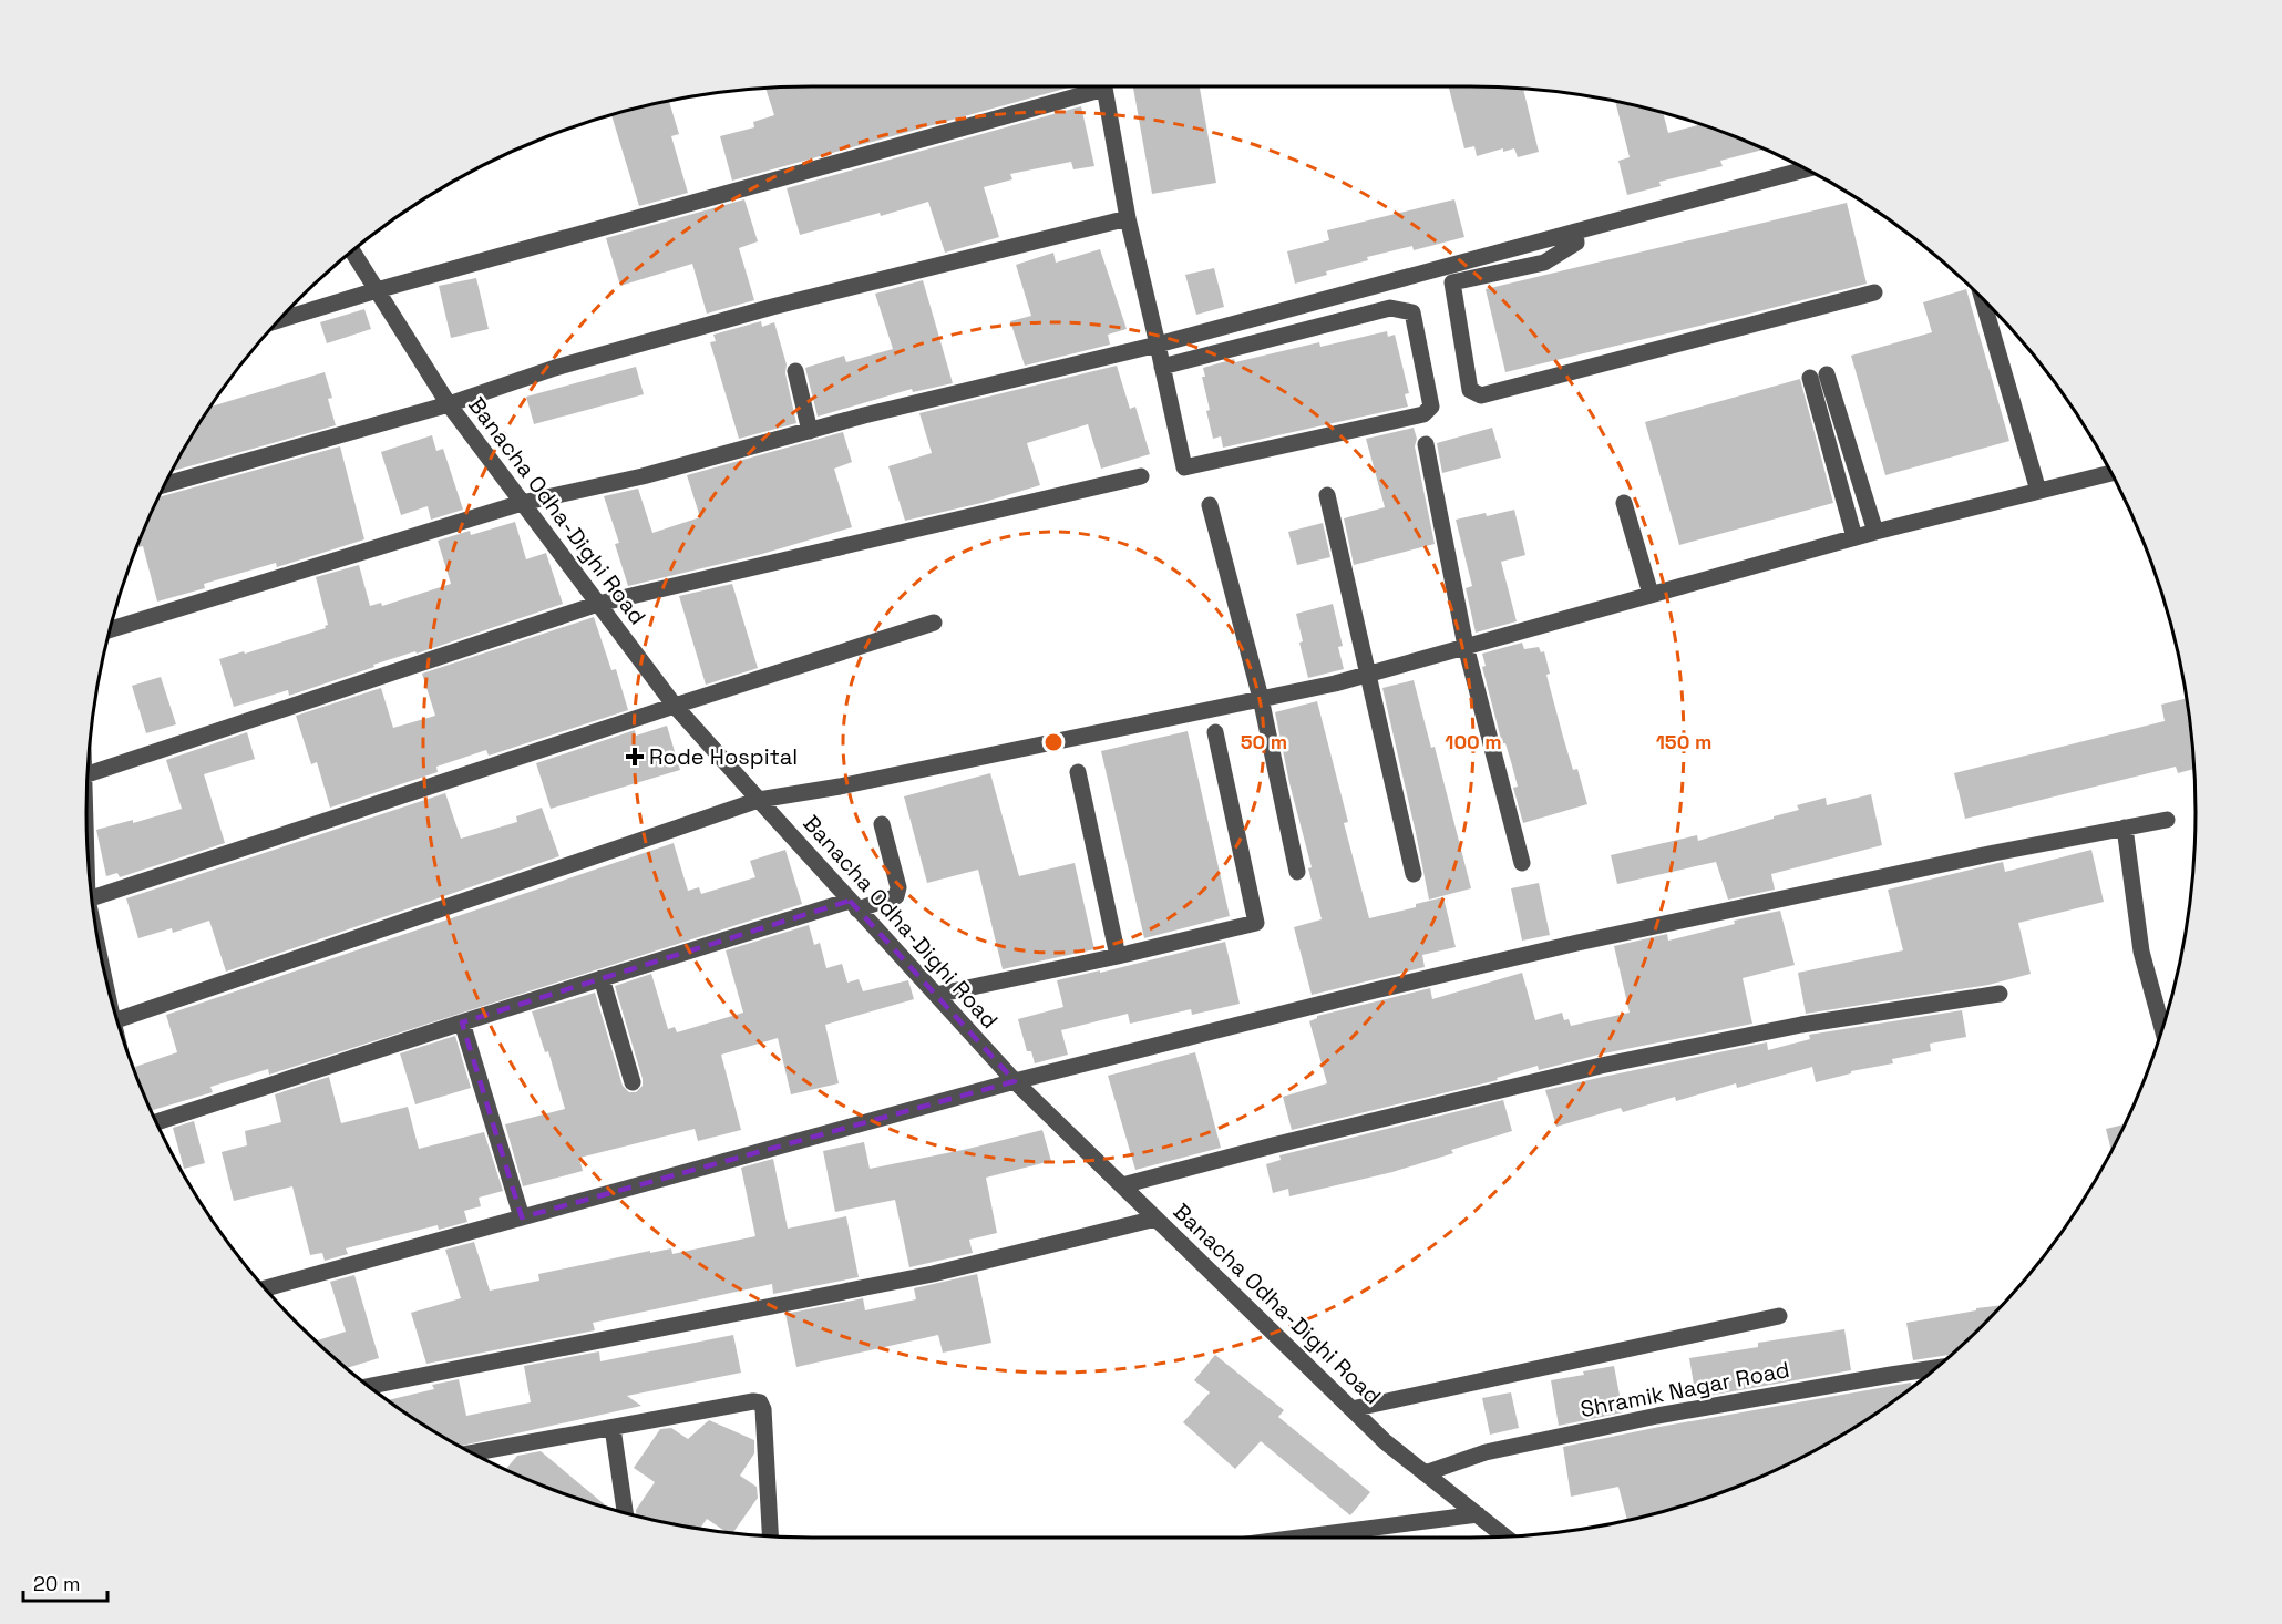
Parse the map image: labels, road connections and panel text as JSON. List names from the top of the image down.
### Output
{
  "streets": {
    "street": ["Banacha Odha-Dighi Road", "Shramik Nagar Road"]
  },
  "crossings": [
    ["Banacha Odha-Dighi Road", "Shramik Nagar Road"]
  ],
  "places": {
    "health": ["Rode Hospital"]
  },
  "scale_bar": "20 m",
  "rings": ["50 m", "100 m", "150 m"]
}
